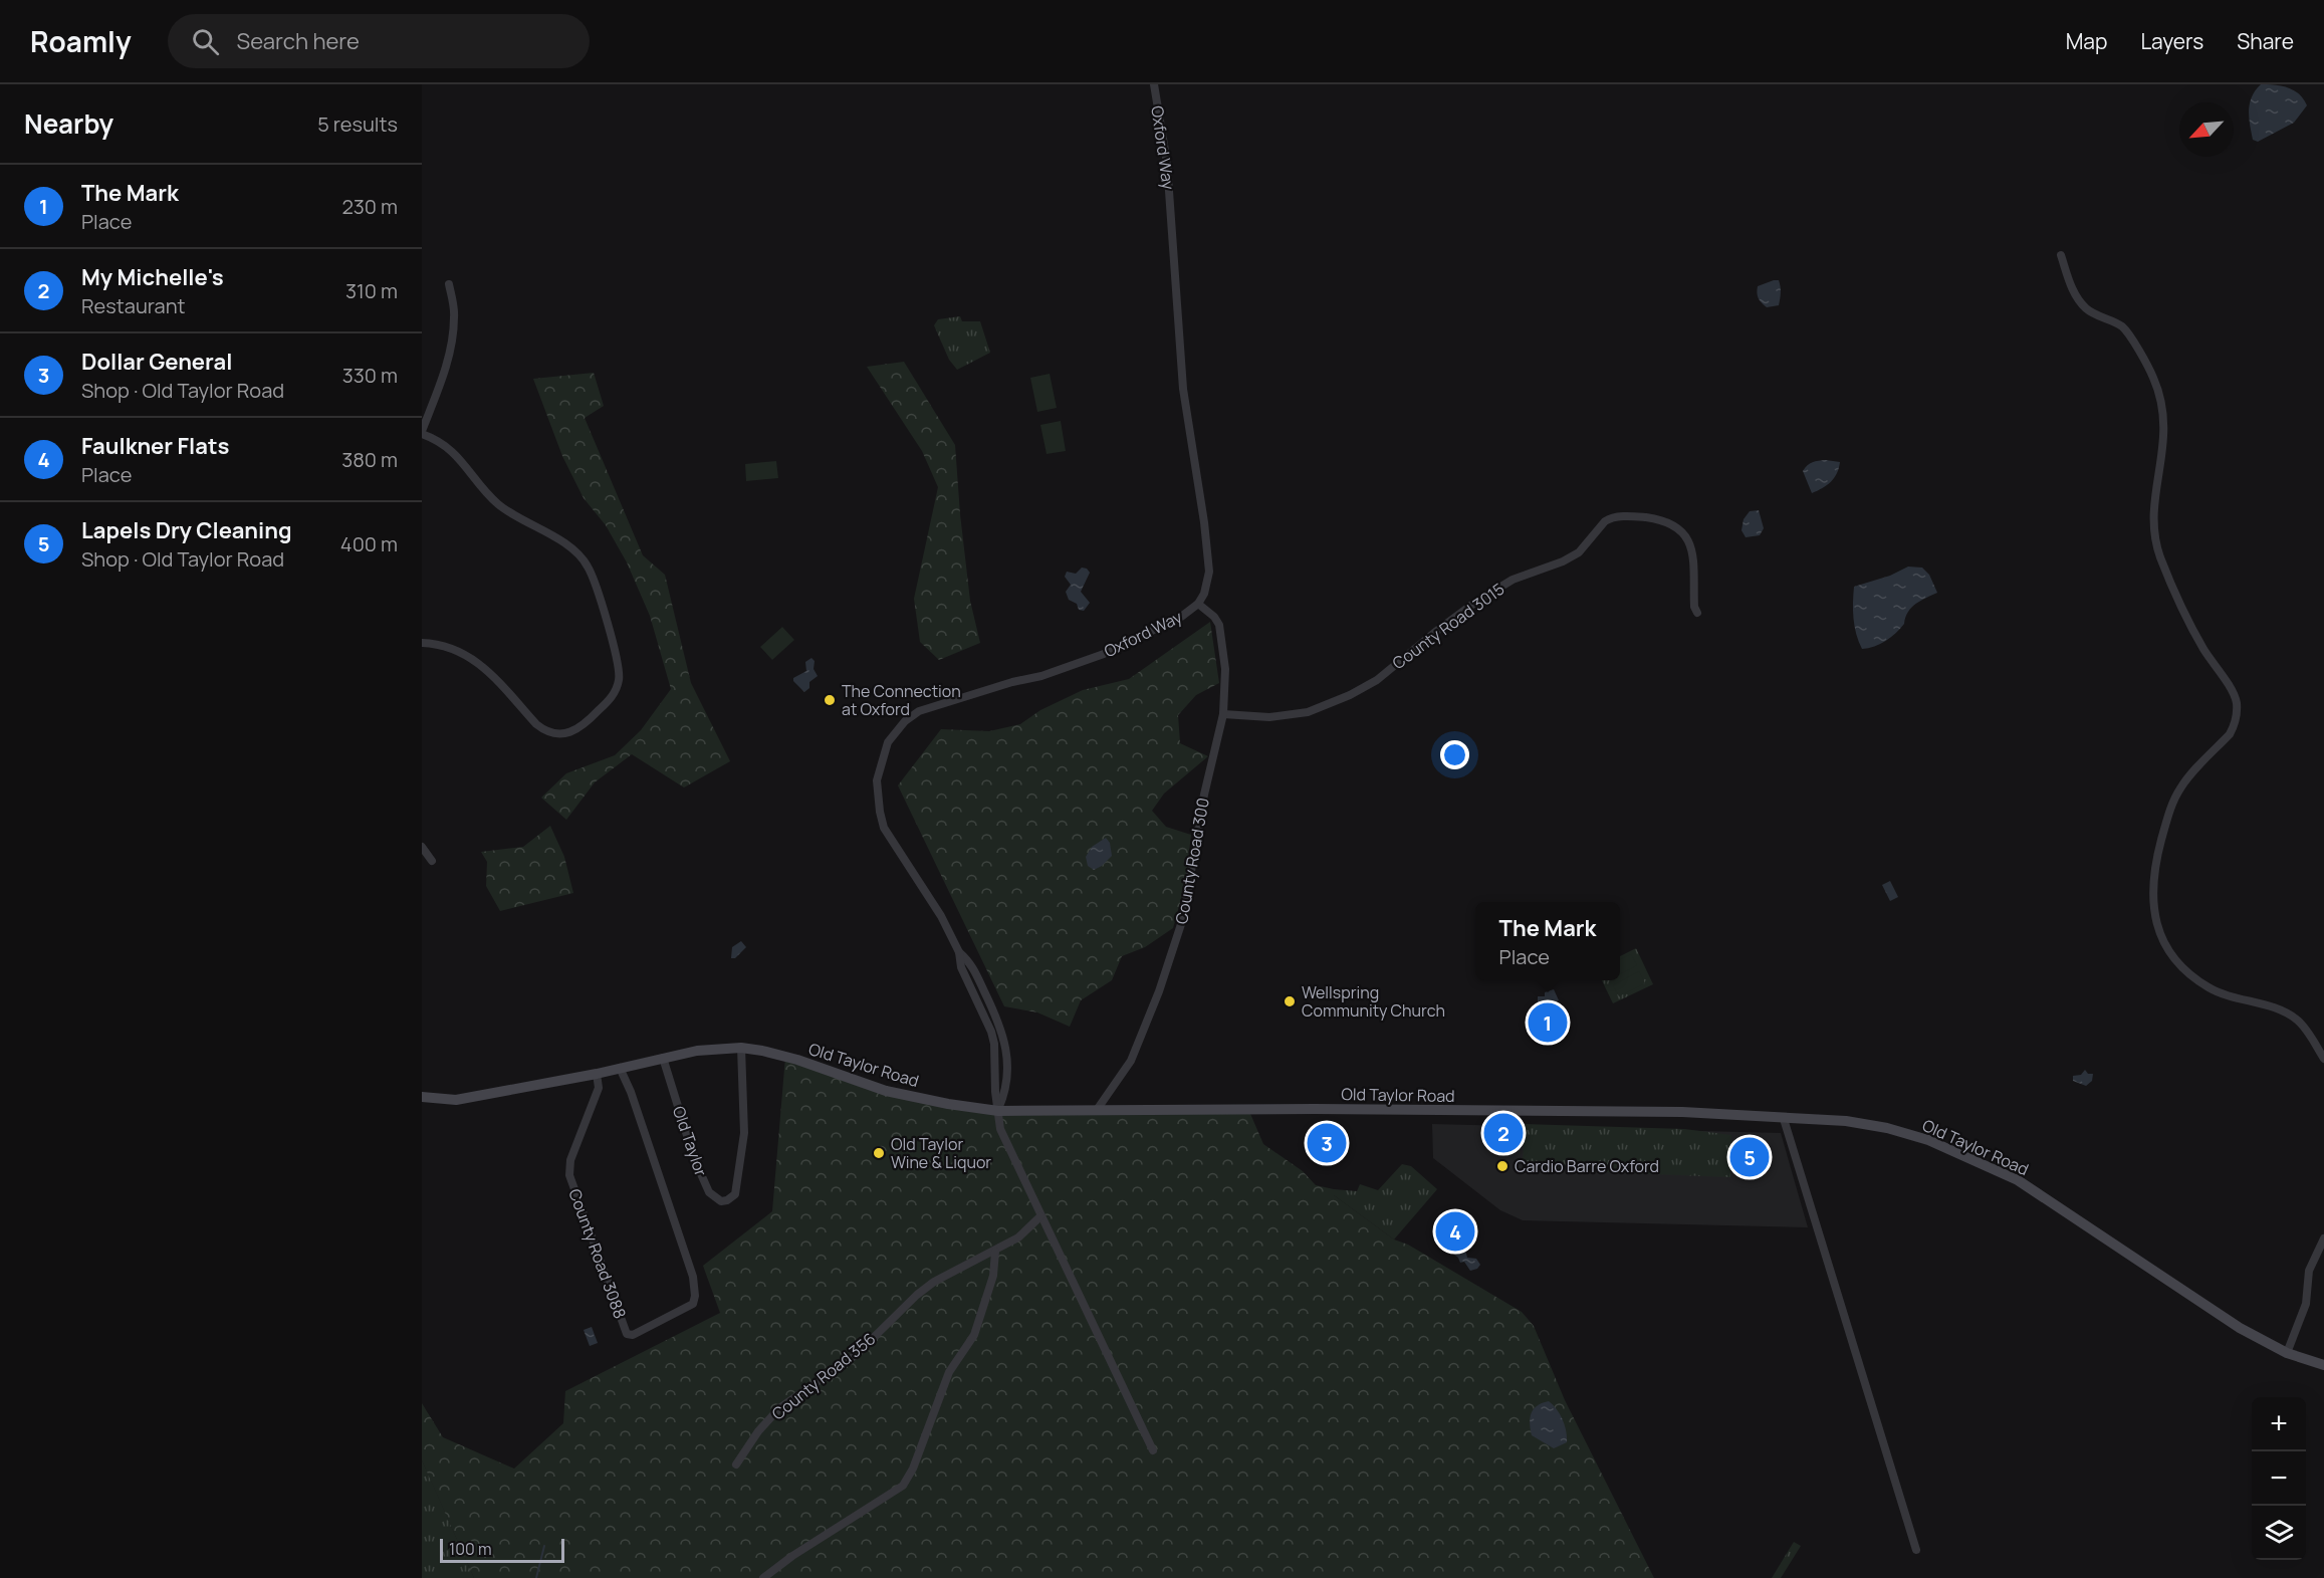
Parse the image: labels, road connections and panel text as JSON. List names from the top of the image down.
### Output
{
  "streets": {
    "street": [
      "Oxford Way",
      "County Road 3015",
      "County Road 300",
      "Old Taylor Road",
      "Old Taylor",
      "County Road 3088",
      "County Road 356"
    ]
  },
  "crossings": [
    ["Oxford Way", "County Road 300"],
    ["Oxford Way", "Old Taylor Road"],
    ["County Road 3015", "County Road 300"],
    ["County Road 300", "Old Taylor Road"],
    ["Old Taylor Road", "Old Taylor"],
    ["Old Taylor Road", "County Road 3088"]
  ],
  "places": [
    "The Connection at Oxford",
    "Wellspring Community Church",
    "Old Taylor Wine & Liquor",
    "Cardio Barre Oxford"
  ],
  "scale_bar": "100 m",
  "north": "bottom left",
  "page": {
    "header": "Roamly",
    "search": "Search here",
    "nav": ["Map", "Layers", "Share"],
    "heading": ["Nearby", "5 results"],
    "list": [
      {
        "mark": "1",
        "name": "The Mark",
        "note": "Place",
        "value": "230 m"
      },
      {
        "mark": "2",
        "name": "My Michelle's",
        "note": "Restaurant",
        "value": "310 m"
      },
      {
        "mark": "3",
        "name": "Dollar General",
        "note": "Shop · Old Taylor Road",
        "value": "330 m"
      },
      {
        "mark": "4",
        "name": "Faulkner Flats",
        "note": "Place",
        "value": "380 m"
      },
      {
        "mark": "5",
        "name": "Lapels Dry Cleaning",
        "note": "Shop · Old Taylor Road",
        "value": "400 m"
      }
    ],
    "popup": ["The Mark", "Place"],
    "pins": [
      "1",
      "2",
      "3",
      "5",
      "4"
    ],
    "map_buttons": ["+", "−"],
    "scale": "100 m"
  }
}
